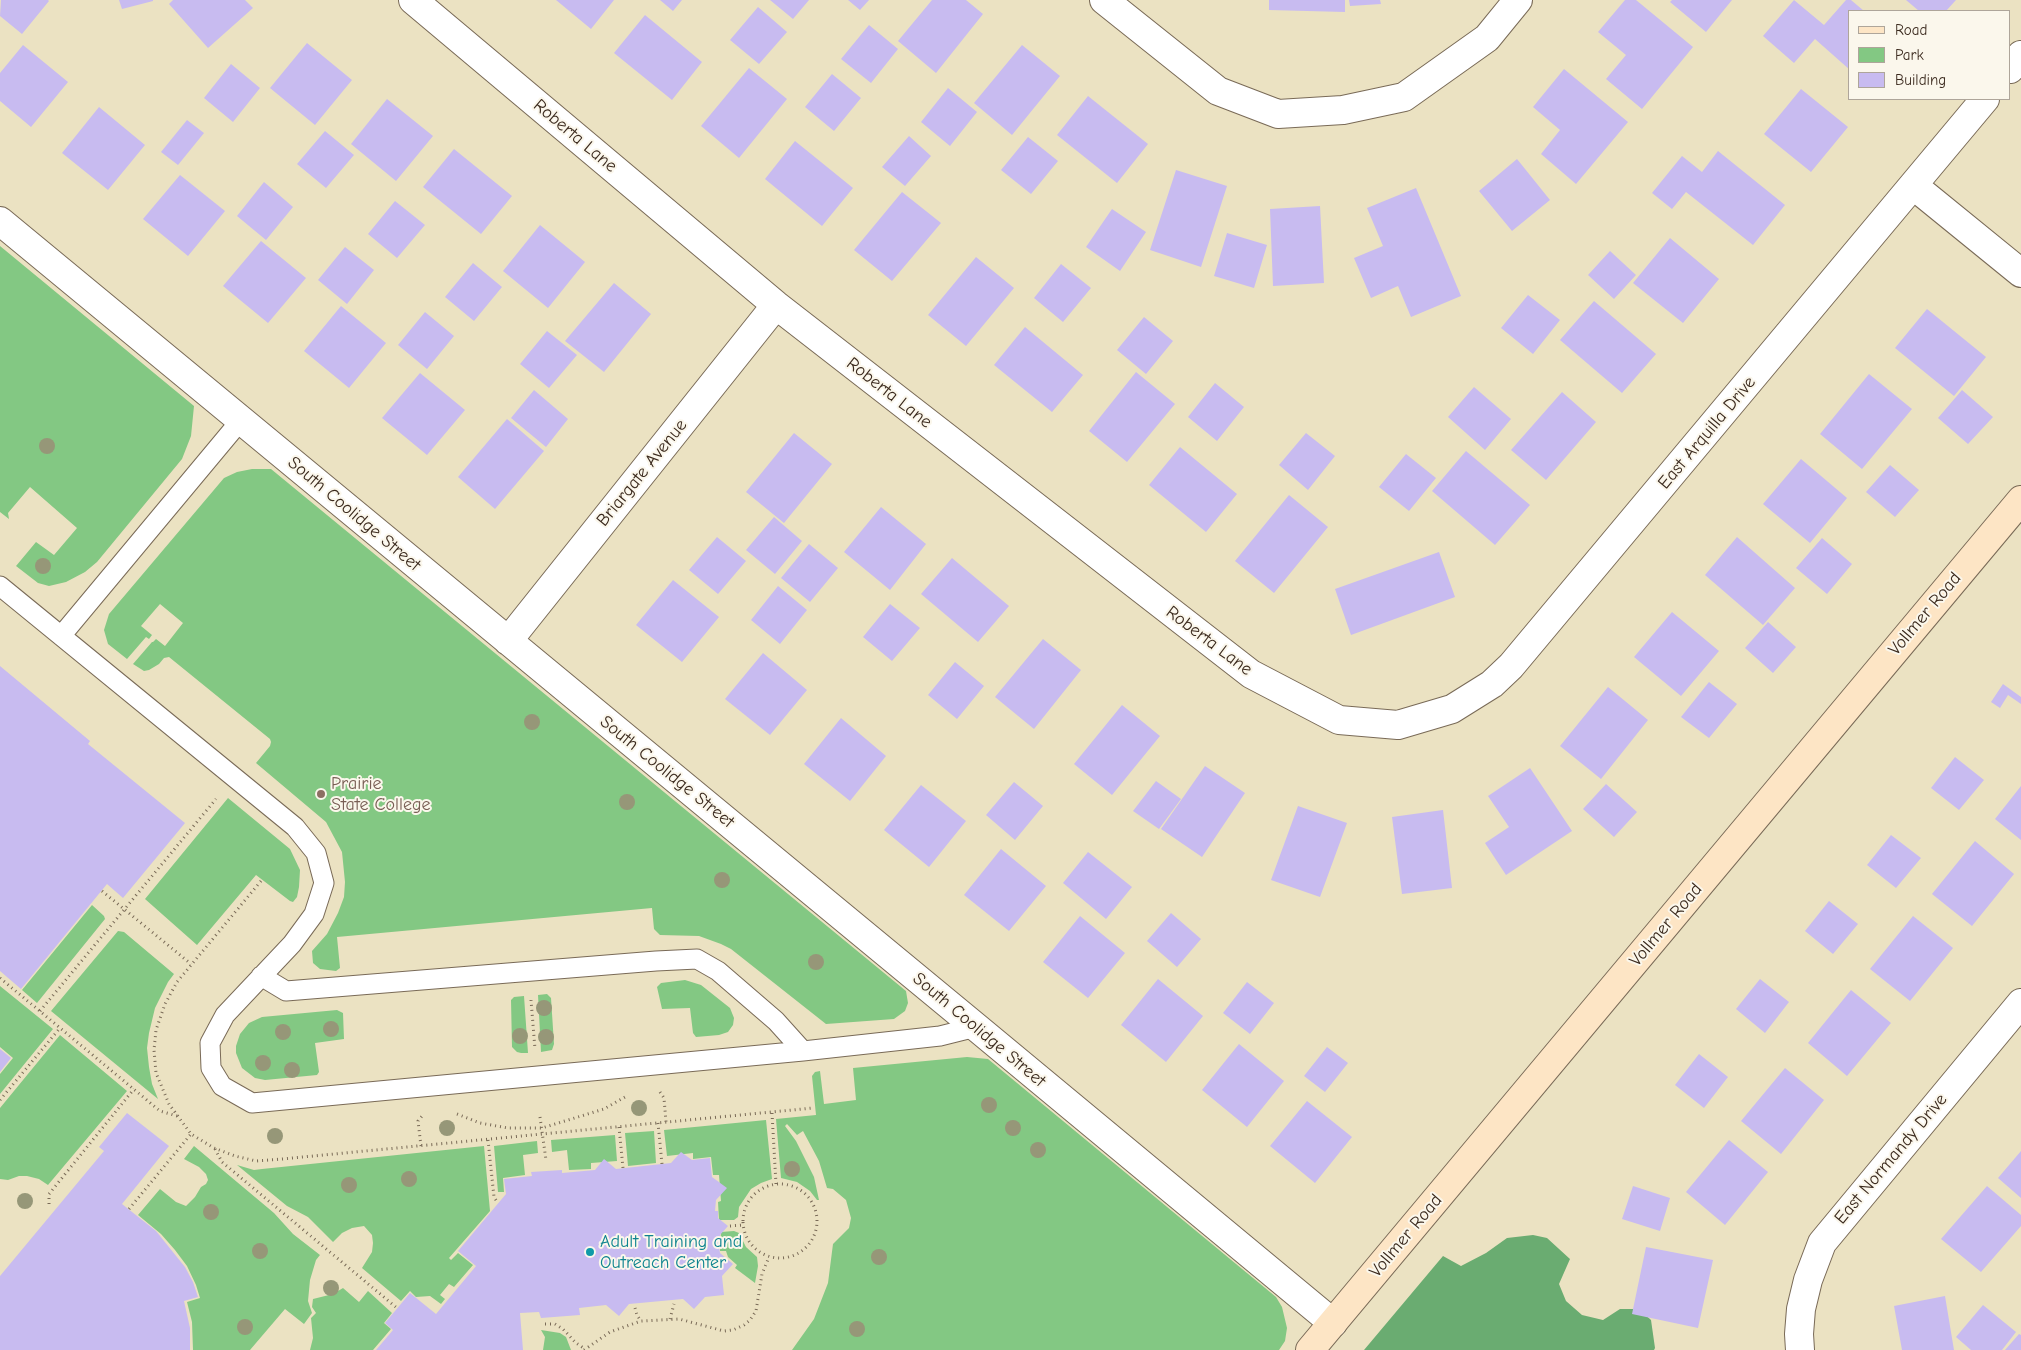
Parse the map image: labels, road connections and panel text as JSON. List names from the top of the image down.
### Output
{
  "streets": {
    "main road": ["Vollmer Road"],
    "street": [
      "Roberta Lane",
      "East Arquilla Drive",
      "Briargate Avenue",
      "South Coolidge Street",
      "East Normandy Drive"
    ]
  },
  "crossings": [
    ["Roberta Lane", "East Arquilla Drive"],
    ["Roberta Lane", "Briargate Avenue"],
    ["Briargate Avenue", "South Coolidge Street"],
    ["South Coolidge Street", "Vollmer Road"]
  ],
  "places": ["Prairie State College", "Adult Training and Outreach Center"],
  "legend": ["Road", "Park", "Building"]
}
